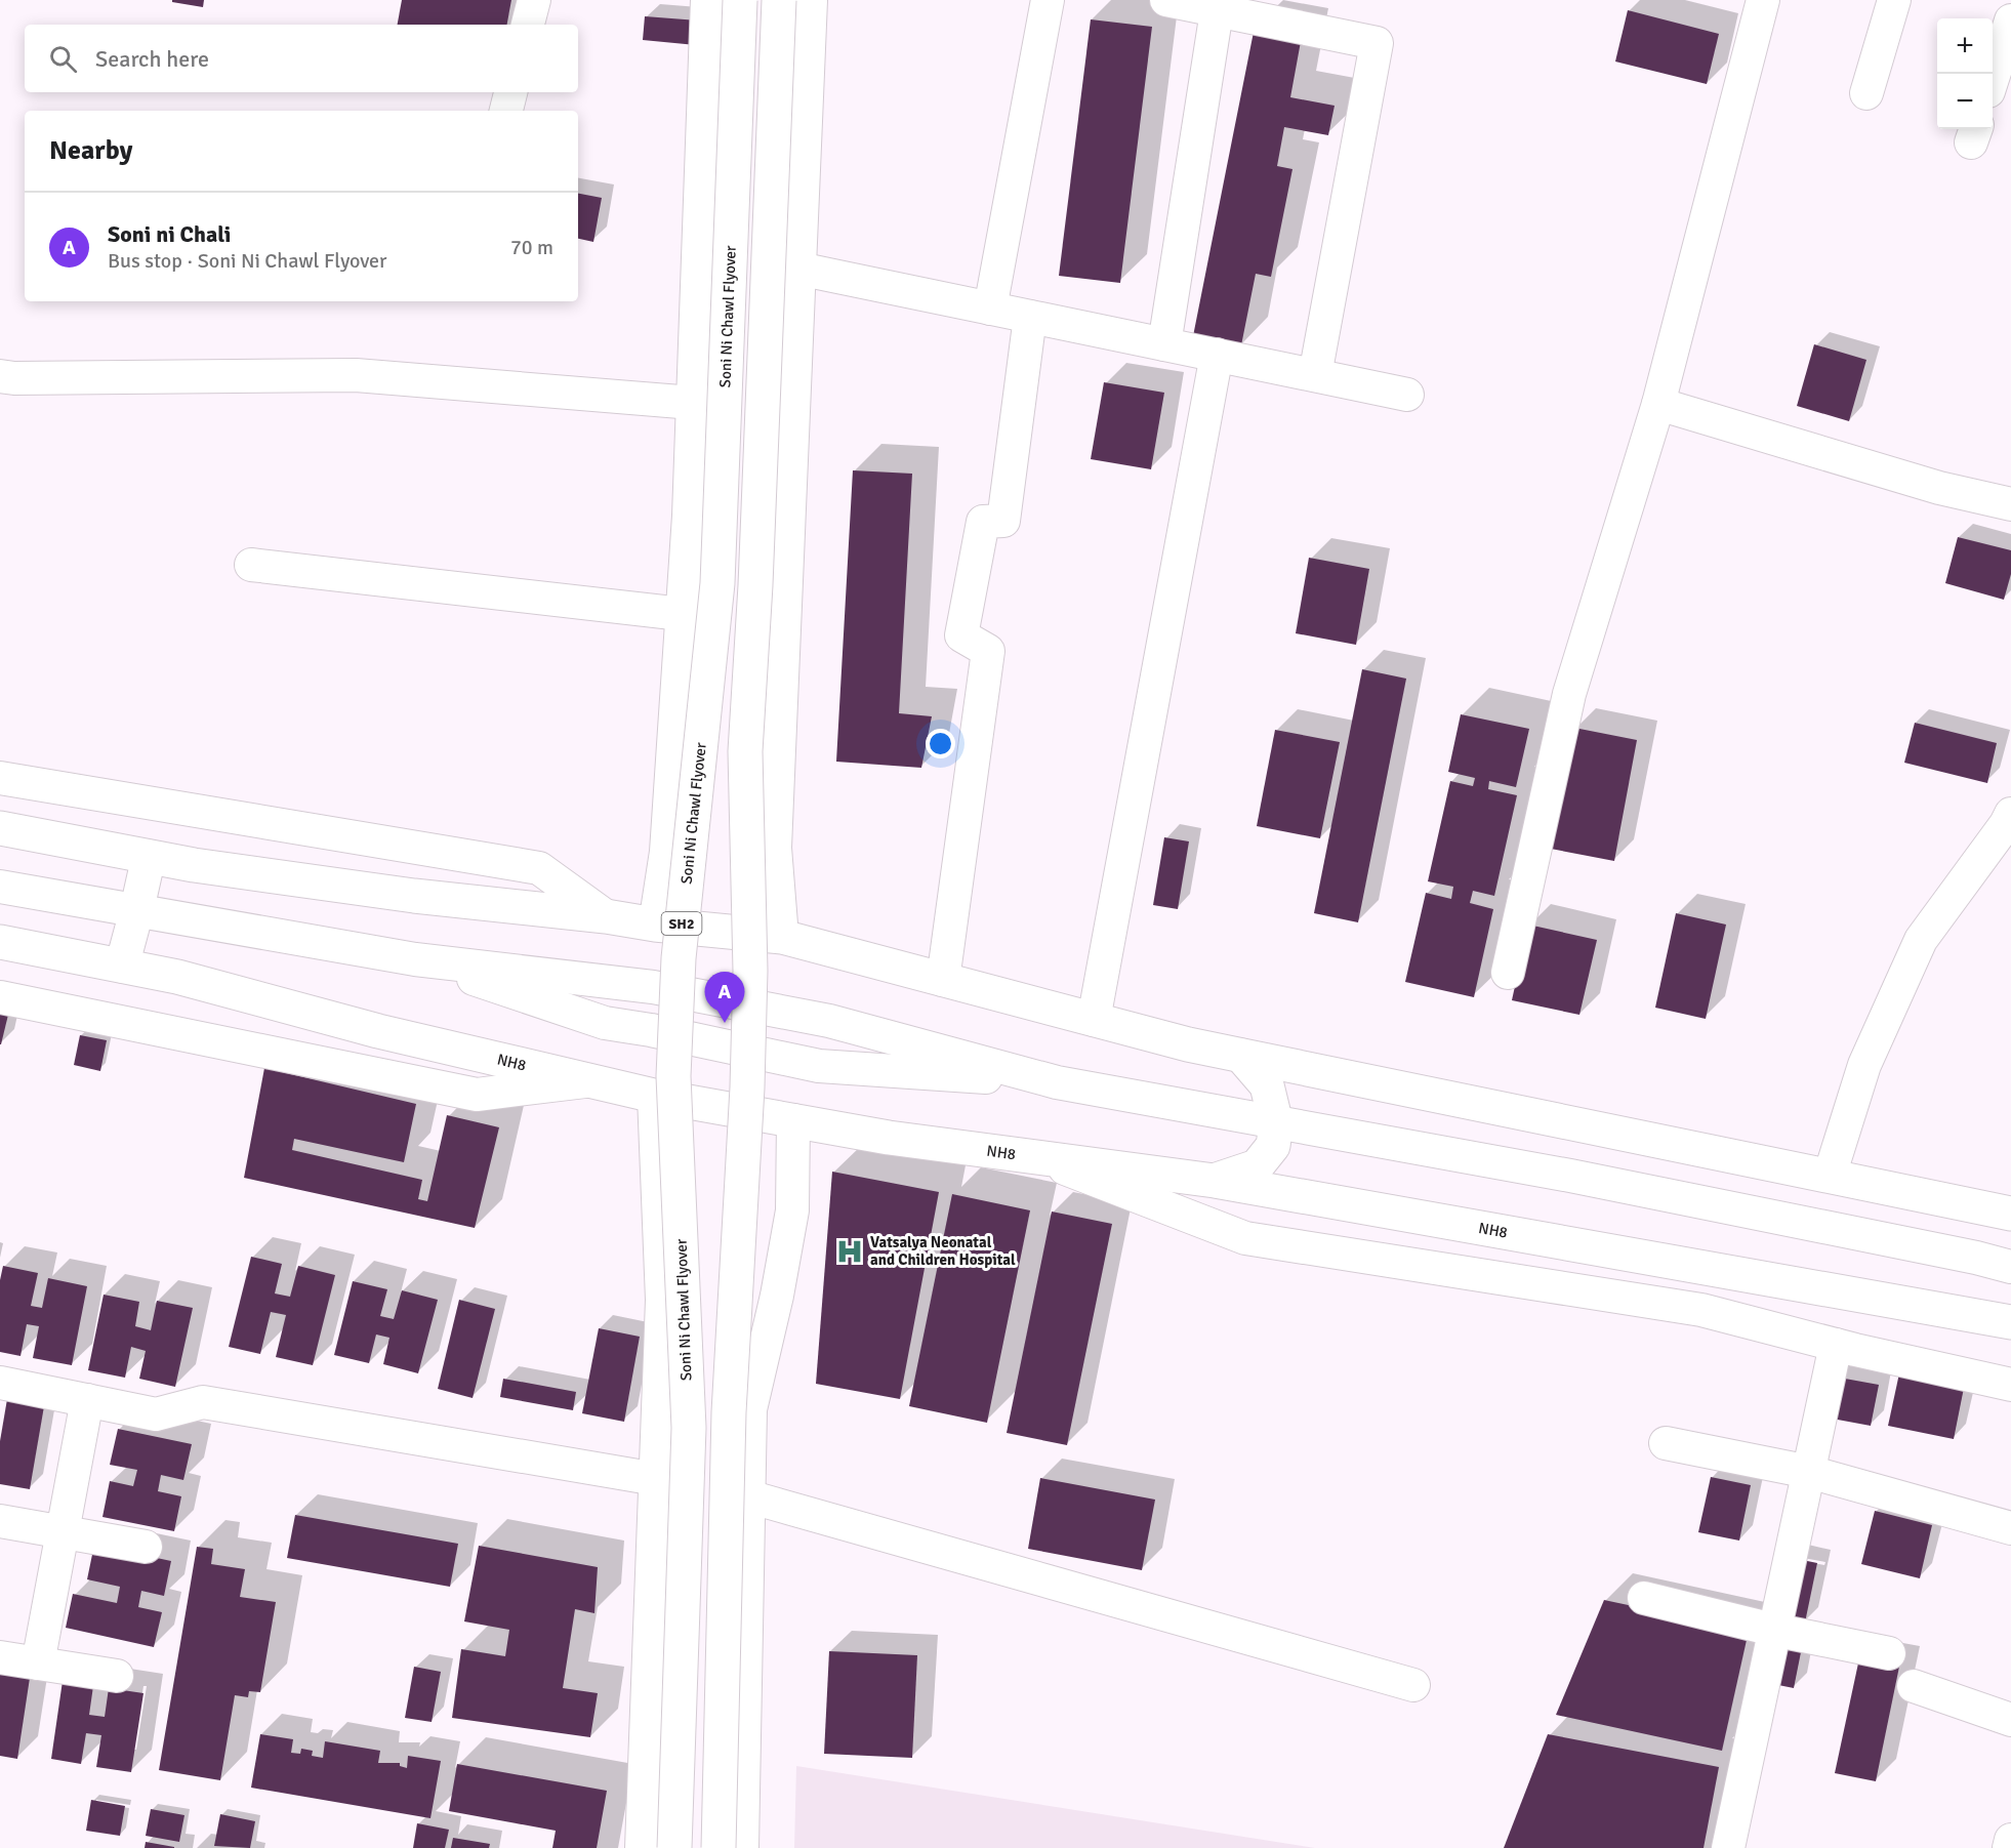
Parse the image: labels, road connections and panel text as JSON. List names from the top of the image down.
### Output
{
  "streets": {
    "main road": ["Soni Ni Chawl Flyover", "SH2", "NH8"]
  },
  "places": {
    "hospital": ["Vatsalya Neonatal and Children Hospital"]
  },
  "page": {
    "map_buttons": ["+", "−"],
    "search": "Search here",
    "heading": "Nearby",
    "list": [
      {
        "mark": "A",
        "name": "Soni ni Chali",
        "note": "Bus stop · Soni Ni Chawl Flyover",
        "value": "70 m"
      }
    ],
    "pins": "A"
  }
}
